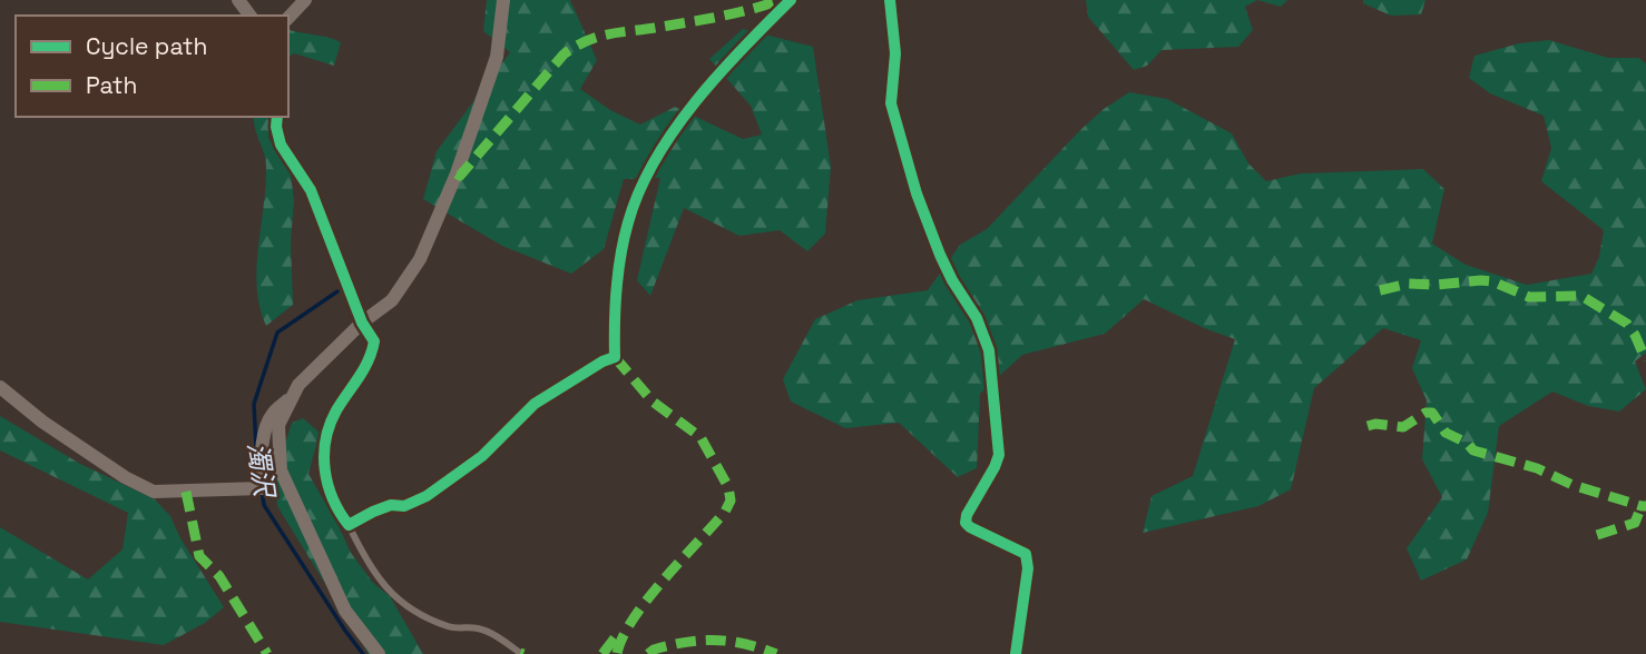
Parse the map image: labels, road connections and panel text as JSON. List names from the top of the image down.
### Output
{
  "water": ["濁沢"],
  "legend": ["Cycle path", "Path"]
}
